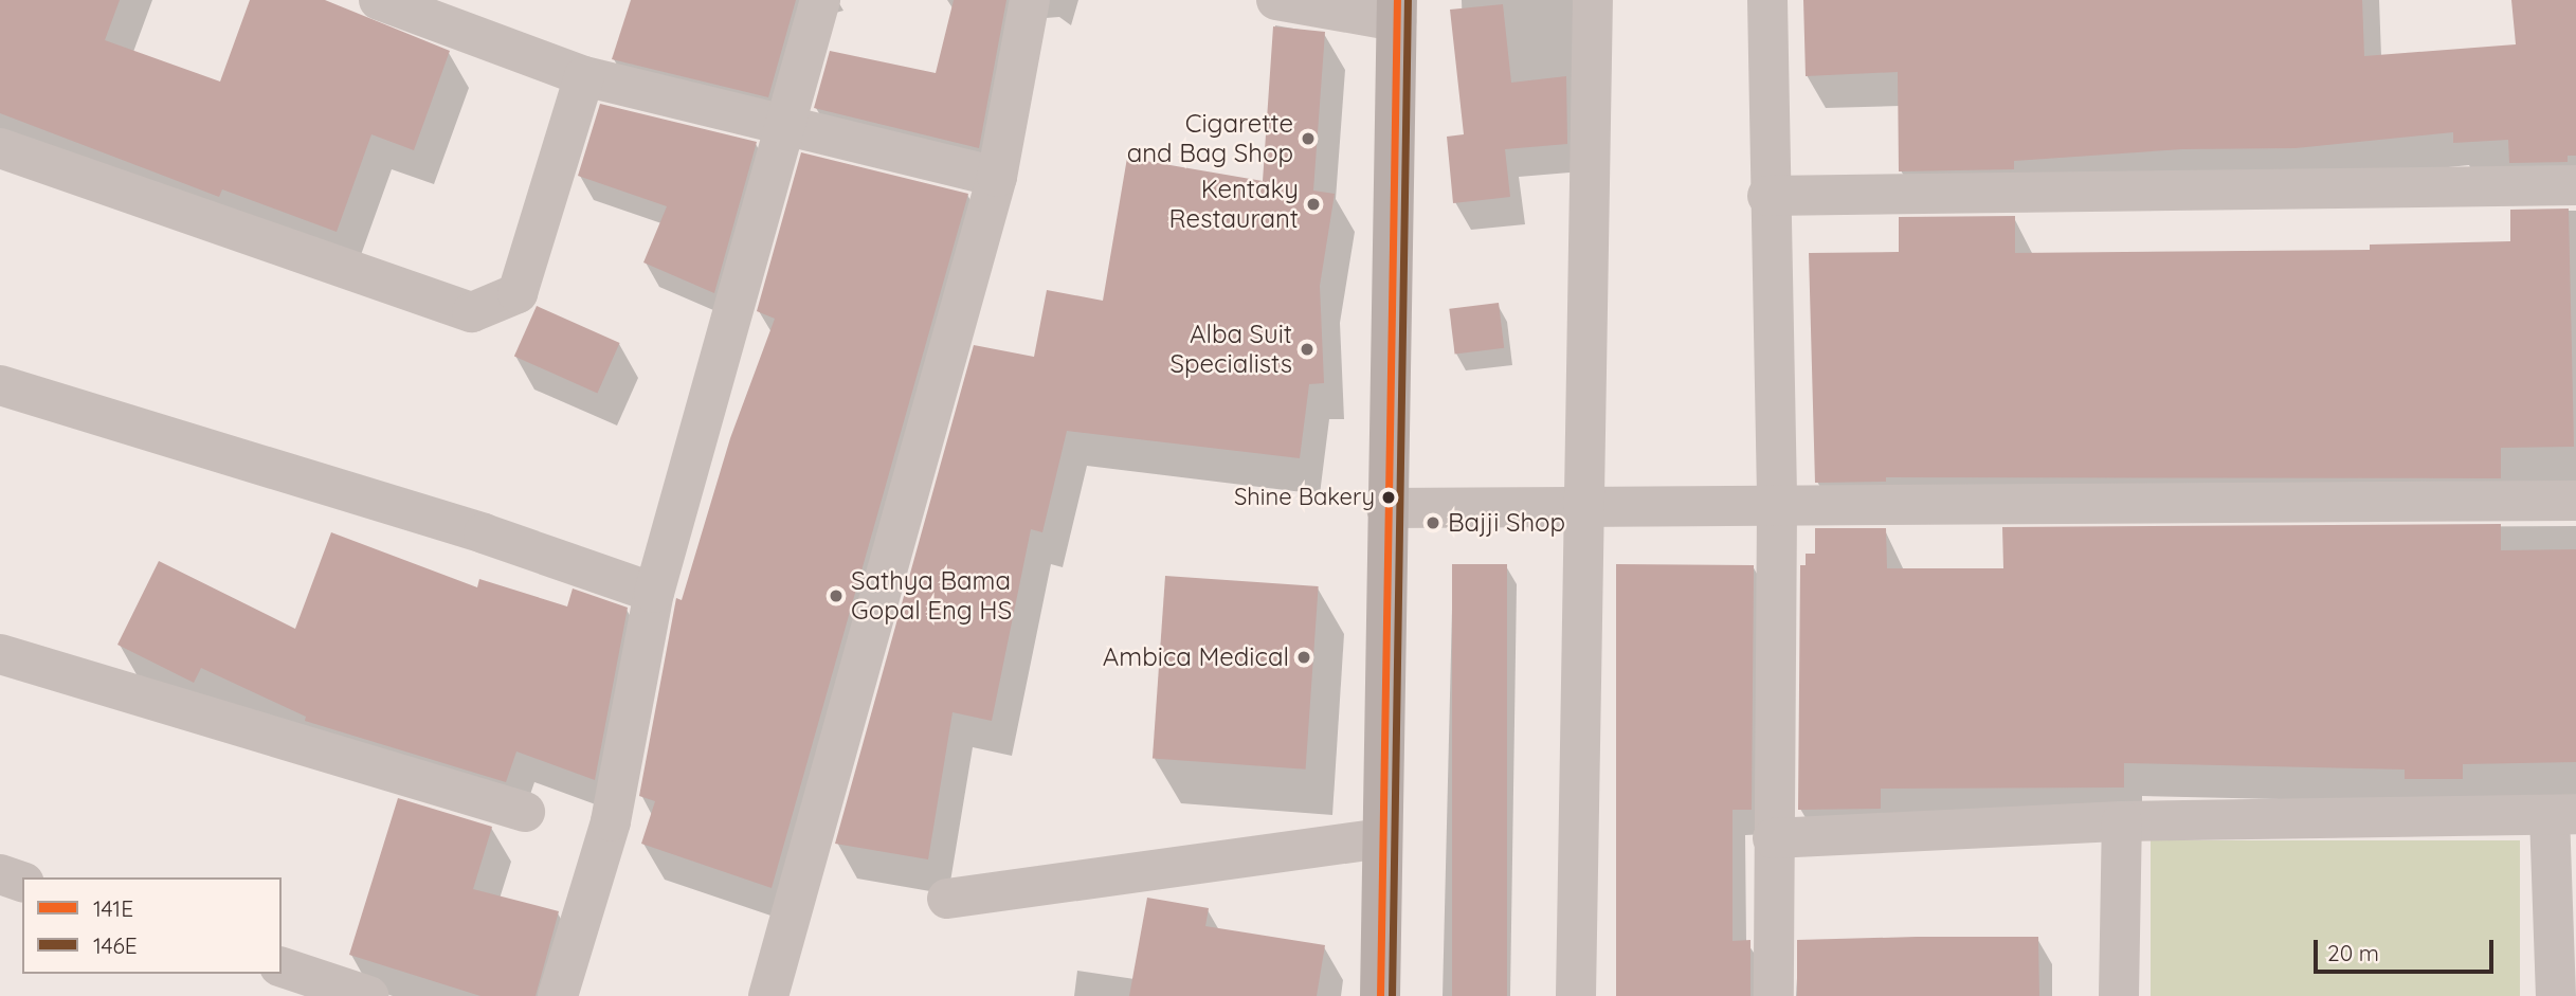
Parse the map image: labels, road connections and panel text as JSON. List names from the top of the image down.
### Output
{
  "places": [
    "Cigarette and Bag Shop",
    "Kentaky Restaurant",
    "Alba Suit Specialists",
    "Shine Bakery",
    "Bajji Shop",
    "Sathya Bama Gopal Eng HS",
    "Ambica Medical"
  ],
  "lines": ["transit line 141E", "transit line 146E"],
  "legend": ["141E", "146E"],
  "scale_bar": "20 m"
}
